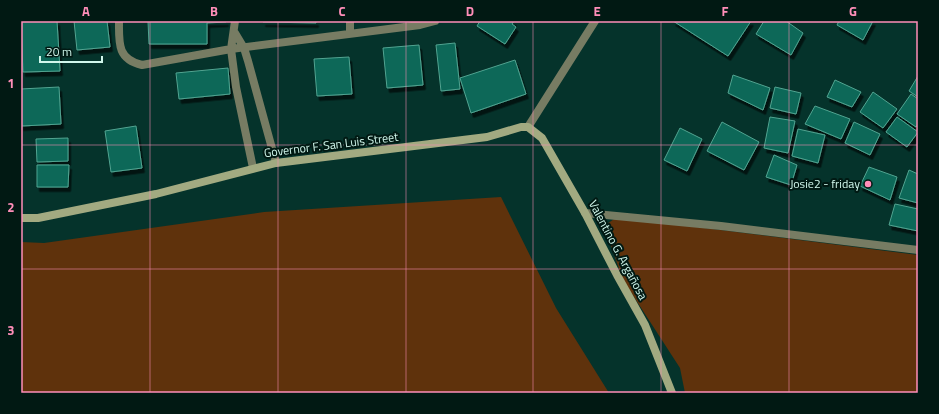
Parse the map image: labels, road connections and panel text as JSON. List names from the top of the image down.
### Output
{
  "streets": {
    "street": ["Governor F. San Luis Street", "Valentino G. Argañosa"]
  },
  "crossings": [
    ["Governor F. San Luis Street", "Valentino G. Argañosa"]
  ],
  "places": ["Josie2 - friday"],
  "scale_bar": "20 m",
  "grid": {
    "columns": [
      "A",
      "B",
      "C",
      "D",
      "E",
      "F",
      "G"
    ],
    "rows": ["1", "2", "3"]
  }
}
